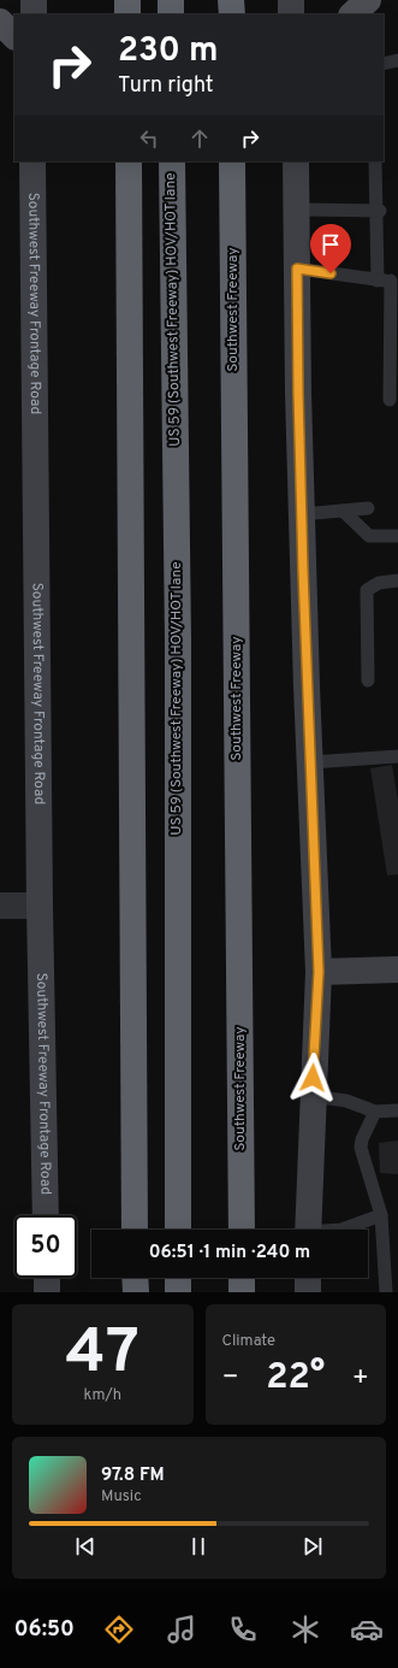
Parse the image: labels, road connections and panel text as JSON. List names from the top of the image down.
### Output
{
  "streets": {
    "highway": ["US 59 (Southwest Freeway) HOV/HOT lane", "Southwest Freeway"],
    "main road": ["Southwest Freeway Frontage Road"]
  },
  "page": {
    "turn": ["230 m", "Turn right"],
    "limit": "50",
    "trip": "06:51 · 1 min · 240 m",
    "tile": [
      ["47", "km/h"],
      "Climate"
    ],
    "heat": ["−", "22°", "+"],
    "song": ["97.8 FM", "Music"],
    "tabs": "06:50"
  }
}
